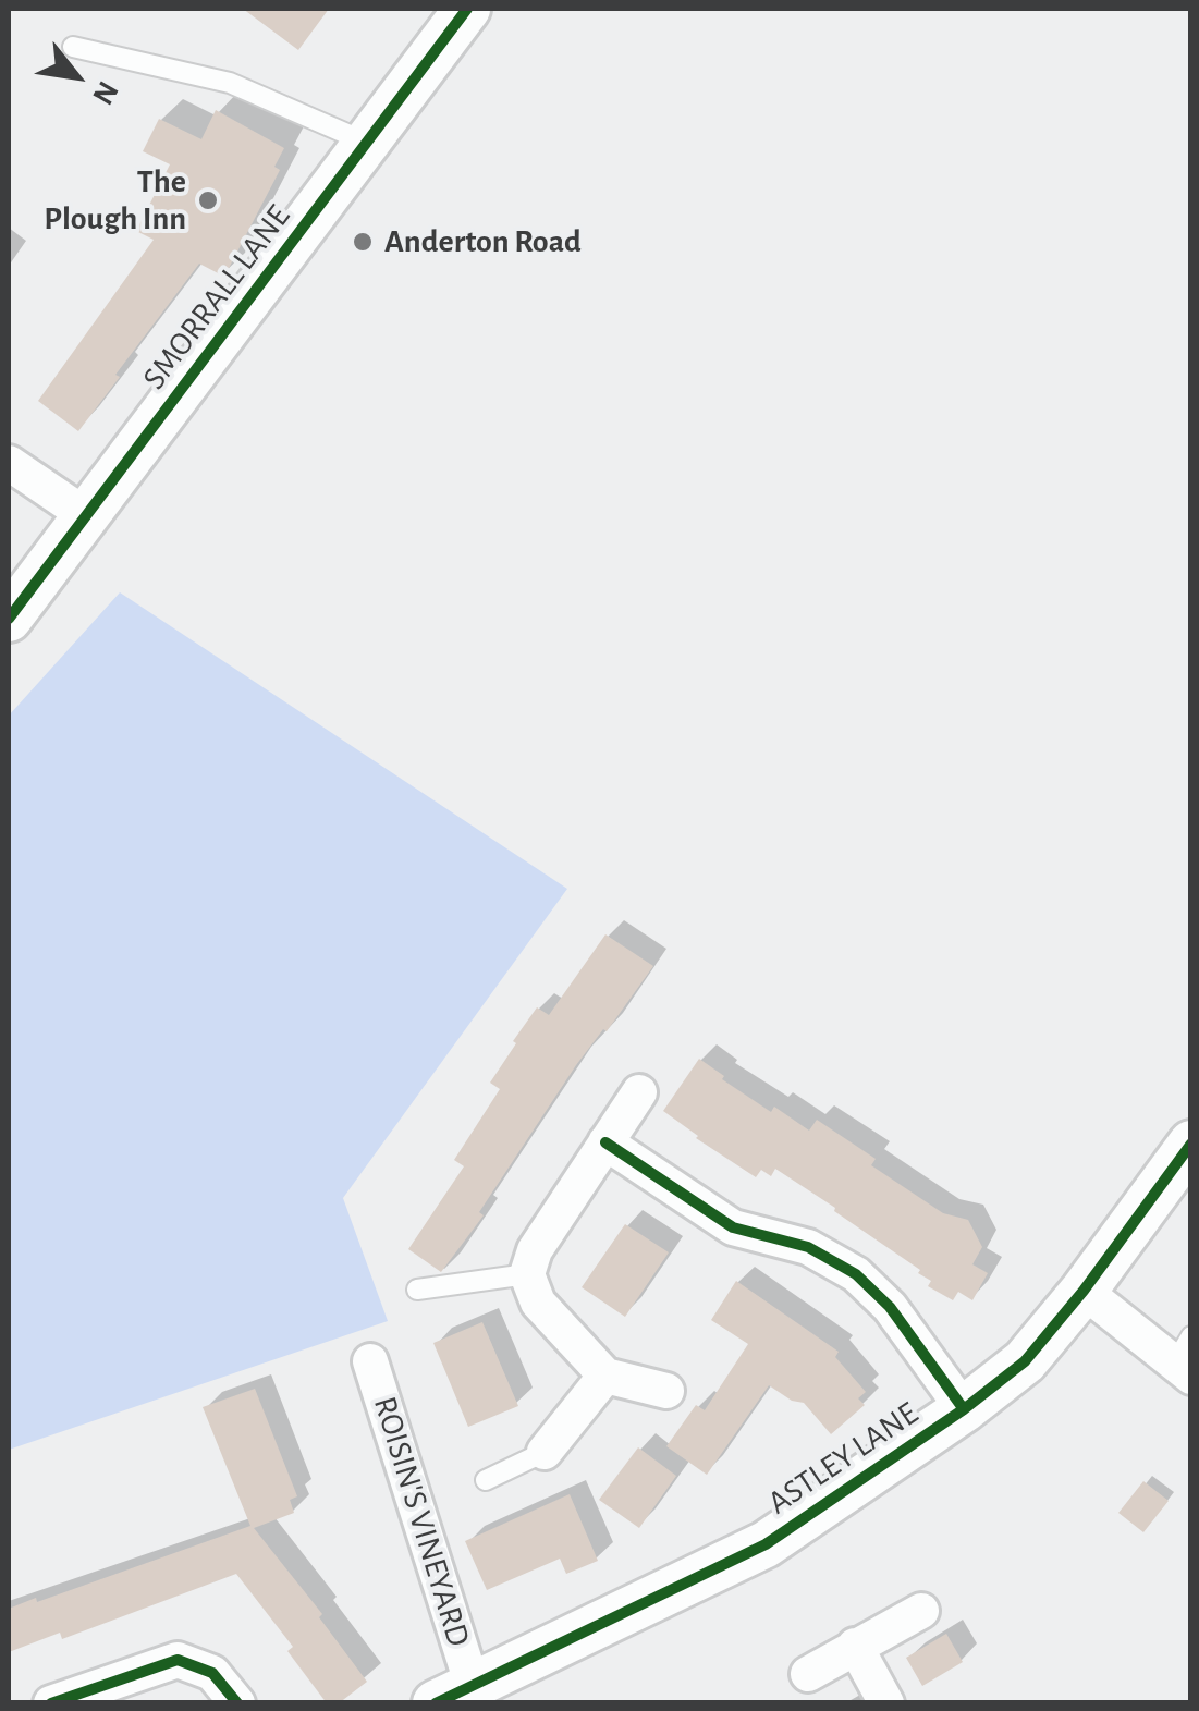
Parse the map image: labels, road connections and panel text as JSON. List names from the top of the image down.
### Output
{
  "streets": {
    "street": ["SMORRALL LANE", "ASTLEY LANE", "ROISIN'S VINEYARD"]
  },
  "crossings": [
    ["ASTLEY LANE", "ROISIN'S VINEYARD"]
  ],
  "places": ["The Plough Inn", "Anderton Road"],
  "north": "bottom right"
}
